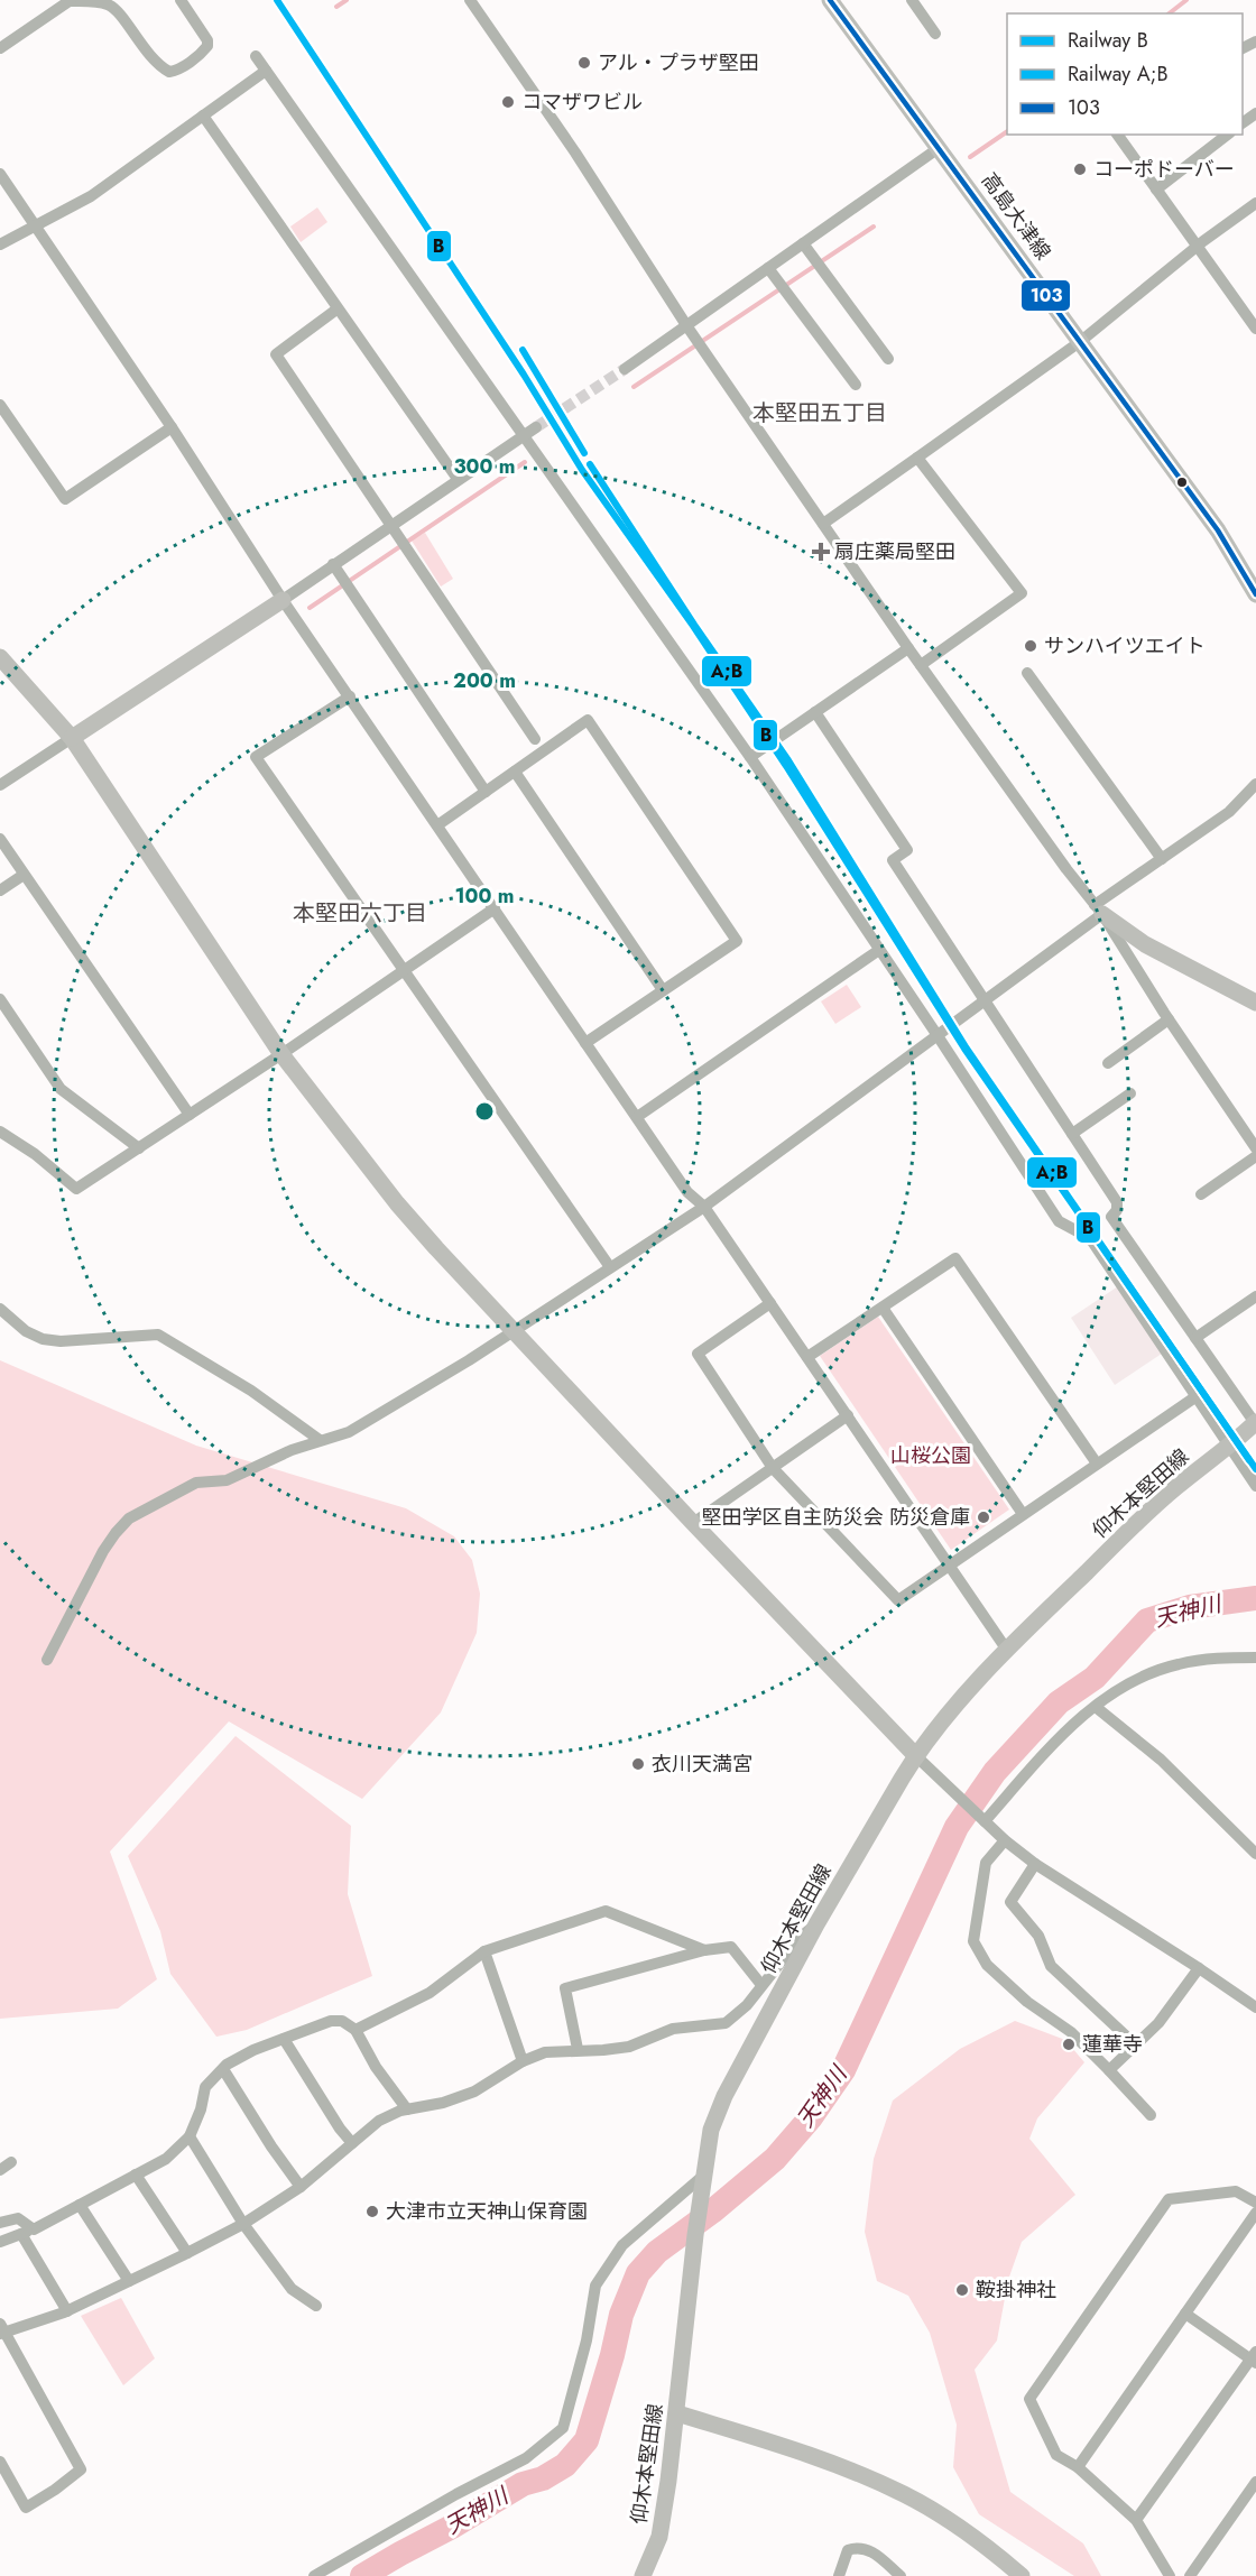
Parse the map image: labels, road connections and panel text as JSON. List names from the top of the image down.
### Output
{
  "streets": {
    "street": ["高島大津線", "仰木本堅田線"]
  },
  "districts": ["本堅田五丁目", "本堅田六丁目"],
  "water": ["天神川"],
  "parks": ["山桜公園"],
  "places": {
    "other": [
      "アル・プラザ堅田",
      "コマザワビル",
      "コーポドーバー",
      "サンハイツエイト",
      "堅田学区自主防災会 防災倉庫",
      "衣川天満宮",
      "蓮華寺",
      "大津市立天神山保育園",
      "鞍掛神社"
    ],
    "health": ["扇庄薬局堅田"]
  },
  "lines": ["rail line B", "transit line 103", "rail line A;B"],
  "legend": ["Railway B", "Railway A;B", "103"],
  "rings": ["300 m", "200 m", "100 m"]
}
